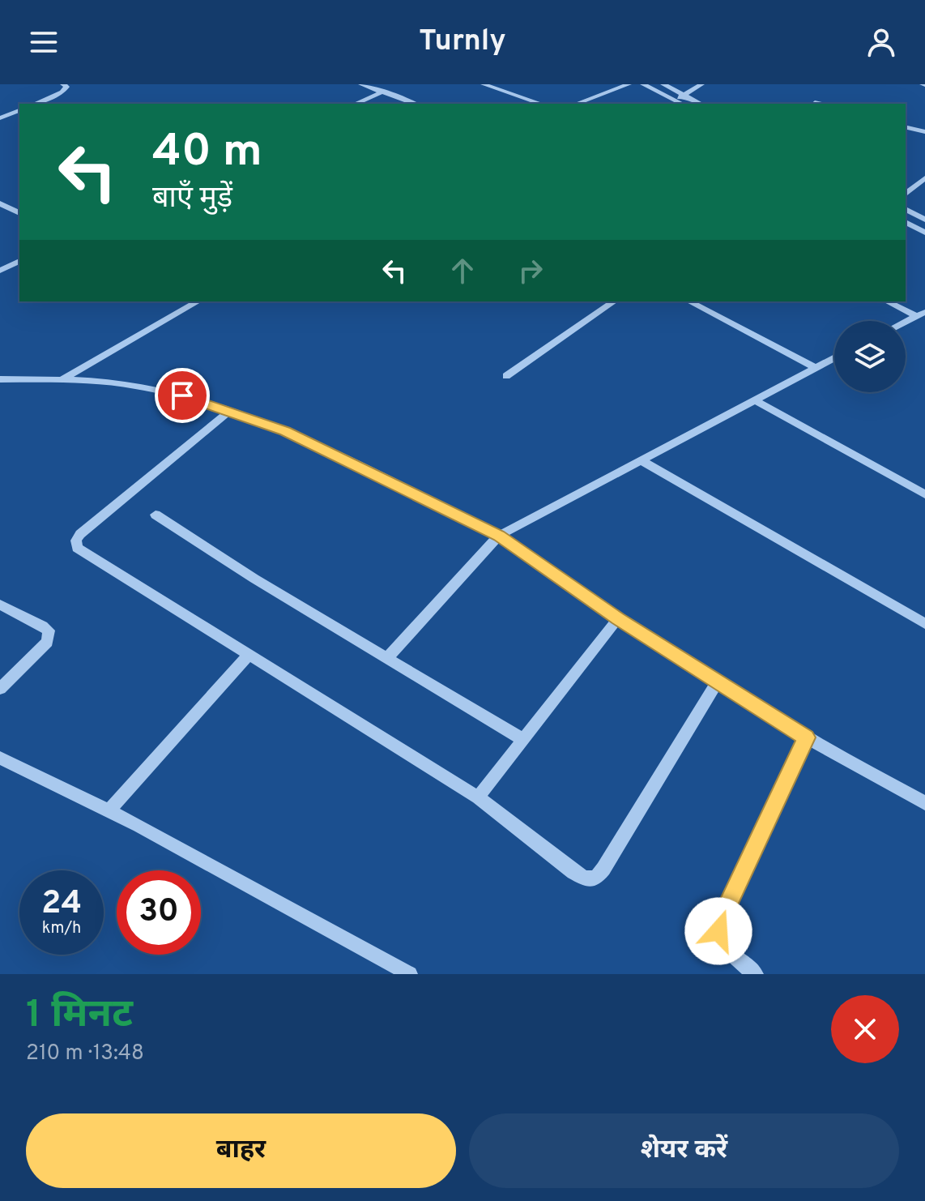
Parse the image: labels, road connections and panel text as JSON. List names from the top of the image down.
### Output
{
  "page": {
    "header": "Turnly",
    "turn": ["40 m", "बाएँ मुड़ें"],
    "speed": "24 km/h",
    "limit": "30",
    "heading": ["1 मिनट", "210 m · 13:48"],
    "buttons": ["बाहर", "शेयर करें"]
  }
}
